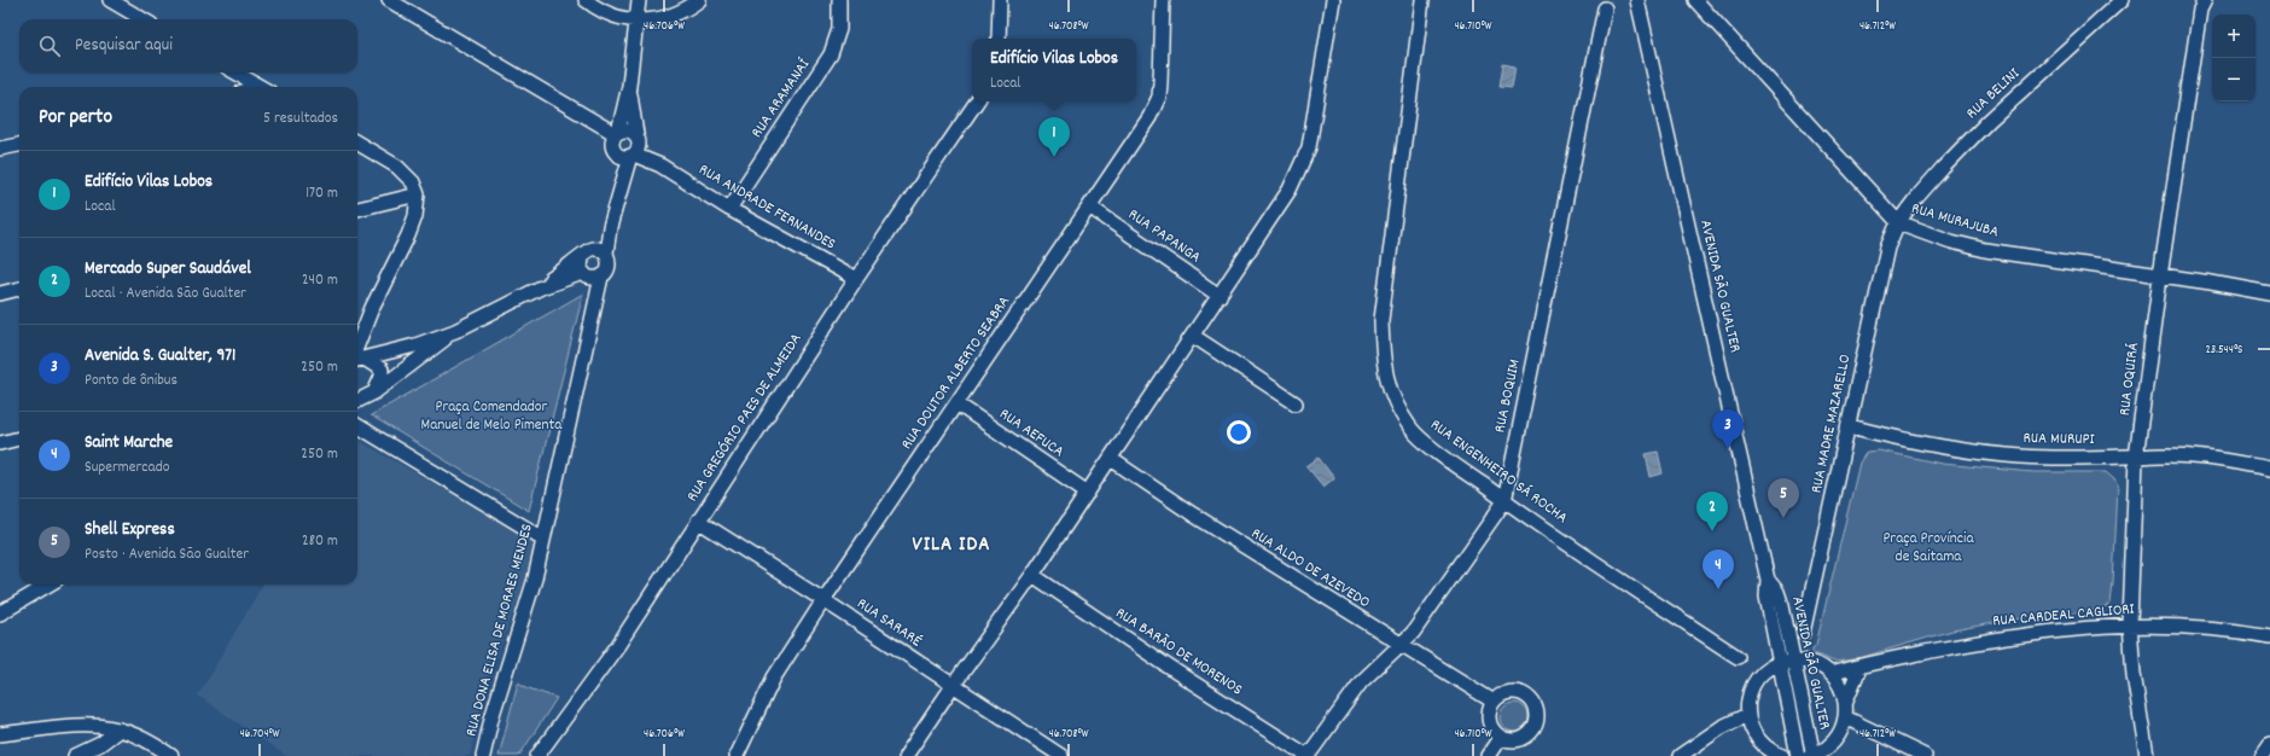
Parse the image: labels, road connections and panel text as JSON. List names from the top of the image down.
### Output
{
  "streets": {
    "street": [
      "RUA BELINI",
      "RUA ARAMANAÍ",
      "RUA ANDRADE FERNANDES",
      "RUA MURAJUBA",
      "RUA PAPANGA",
      "AVENIDA SÃO GUALTER",
      "RUA DOUTOR ALBERTO SEABRA",
      "RUA OQUIRÁ",
      "RUA BOQUIM",
      "RUA GREGÓRIO PAES DE ALMEIDA",
      "RUA MADRE MAZARELLO",
      "RUA AEFUCA",
      "RUA MURUPI",
      "RUA ENGENHEIRO SÁ ROCHA",
      "RUA ALDO DE AZEVEDO",
      "RUA CARDEAL CAGLIORI",
      "RUA SARARÉ",
      "RUA DONA ELISA DE MORAES MENDES",
      "RUA BARÃO DE MORENOS"
    ]
  },
  "crossings": [
    ["RUA BELINI", "RUA MURAJUBA"],
    ["RUA BELINI", "RUA MADRE MAZARELLO"],
    ["RUA ARAMANAÍ", "RUA ANDRADE FERNANDES"],
    ["RUA ANDRADE FERNANDES", "RUA GREGÓRIO PAES DE ALMEIDA"],
    ["RUA MURAJUBA", "RUA OQUIRÁ"],
    ["RUA MURAJUBA", "RUA MADRE MAZARELLO"],
    ["RUA PAPANGA", "RUA DOUTOR ALBERTO SEABRA"],
    ["RUA DOUTOR ALBERTO SEABRA", "RUA AEFUCA"],
    ["RUA DOUTOR ALBERTO SEABRA", "RUA SARARÉ"],
    ["RUA OQUIRÁ", "RUA MURUPI"],
    ["RUA OQUIRÁ", "RUA CARDEAL CAGLIORI"],
    ["RUA BOQUIM", "RUA ENGENHEIRO SÁ ROCHA"],
    ["RUA BOQUIM", "RUA ALDO DE AZEVEDO"],
    ["RUA BOQUIM", "RUA BARÃO DE MORENOS"],
    ["RUA GREGÓRIO PAES DE ALMEIDA", "RUA SARARÉ"],
    ["RUA MADRE MAZARELLO", "RUA MURUPI"]
  ],
  "districts": ["VILA IDA"],
  "parks": ["Praça Comendador Manuel de Melo Pimenta", "Praça Província de Saitama"],
  "page": {
    "map_buttons": ["+", "−"],
    "search": "Pesquisar aqui",
    "popup": ["Edifício Vilas Lobos", "Local"],
    "heading": ["Por perto", "5 resultados"],
    "pins": [
      "1",
      "3",
      "5",
      "2",
      "4"
    ],
    "list": [
      {
        "mark": "1",
        "name": "Edifício Vilas Lobos",
        "note": "Local",
        "value": "170 m"
      },
      {
        "mark": "2",
        "name": "Mercado Super Saudável",
        "note": "Local · Avenida São Gualter",
        "value": "240 m"
      },
      {
        "mark": "3",
        "name": "Avenida S. Gualter, 971",
        "note": "Ponto de ônibus",
        "value": "250 m"
      },
      {
        "mark": "4",
        "name": "Saint Marche",
        "note": "Supermercado",
        "value": "250 m"
      },
      {
        "mark": "5",
        "name": "Shell Express",
        "note": "Posto · Avenida São Gualter",
        "value": "280 m"
      }
    ]
  },
  "coordinates": [
    "46.706°W",
    "46.708°W",
    "46.710°W",
    "46.712°W",
    "23.544°S",
    "46.704°W"
  ]
}
